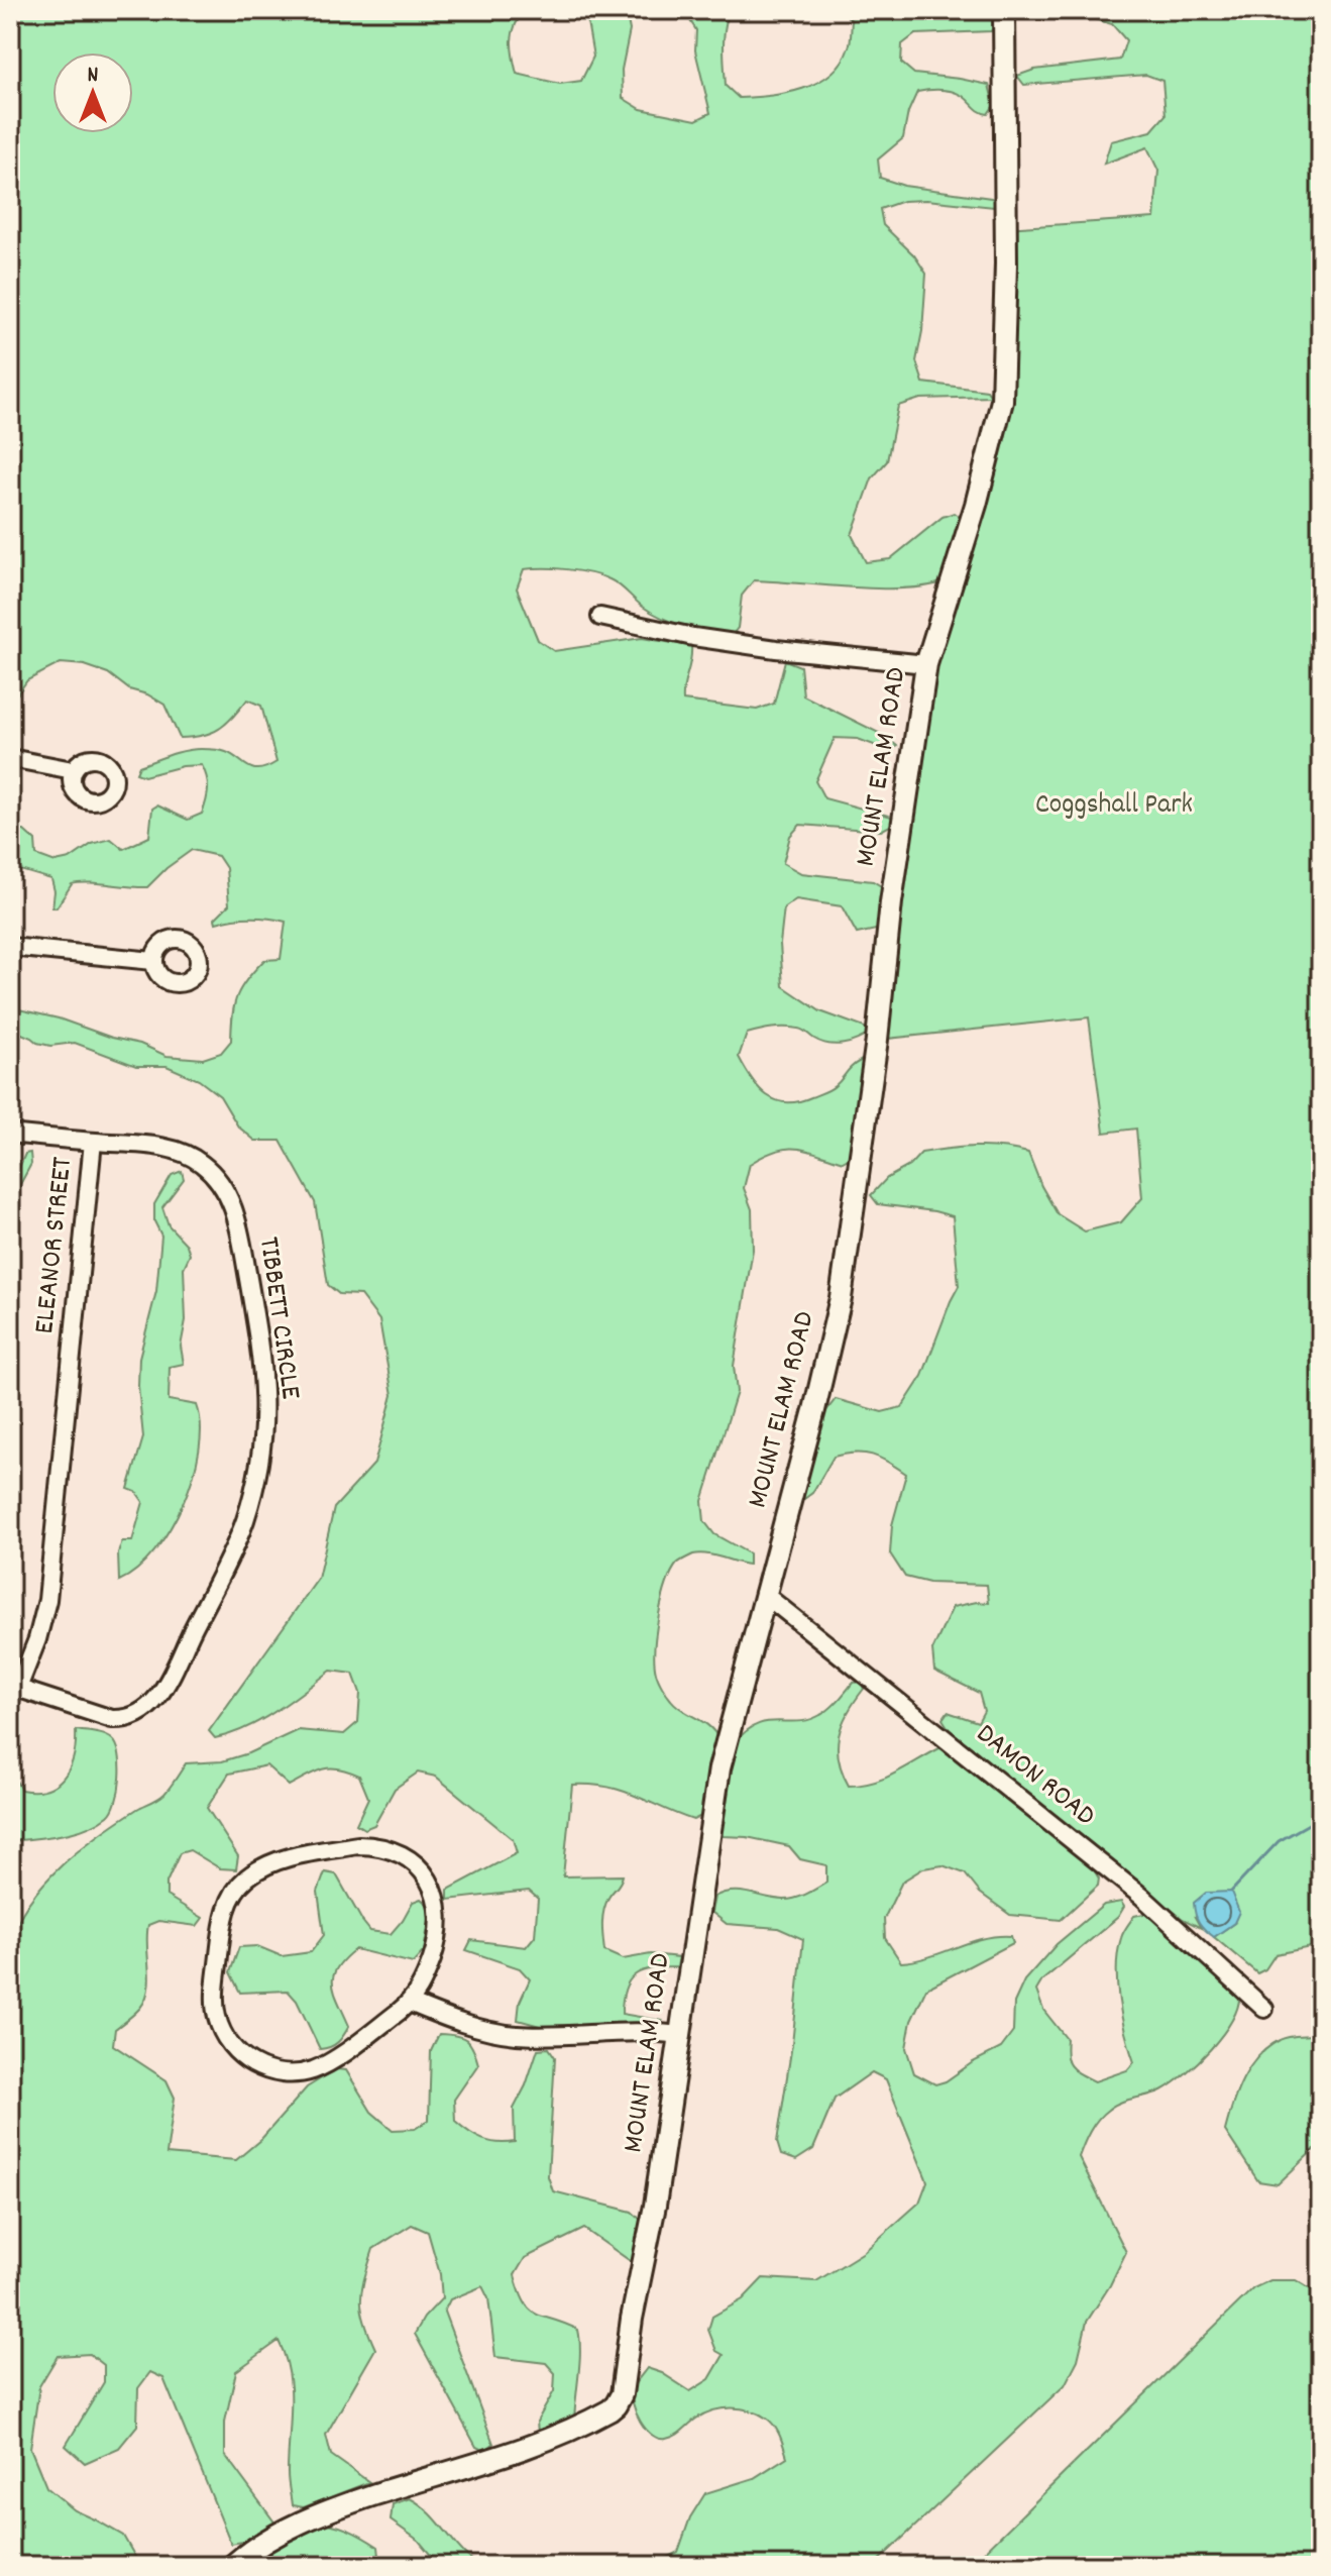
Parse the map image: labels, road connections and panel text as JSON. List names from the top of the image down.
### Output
{
  "streets": {
    "main road": ["MOUNT ELAM ROAD"],
    "street": ["ELEANOR STREET", "TIBBETT CIRCLE", "DAMON ROAD"]
  },
  "crossings": [
    ["MOUNT ELAM ROAD", "DAMON ROAD"],
    ["ELEANOR STREET", "TIBBETT CIRCLE"]
  ],
  "parks": ["Coggshall Park"],
  "north": "top"
}
